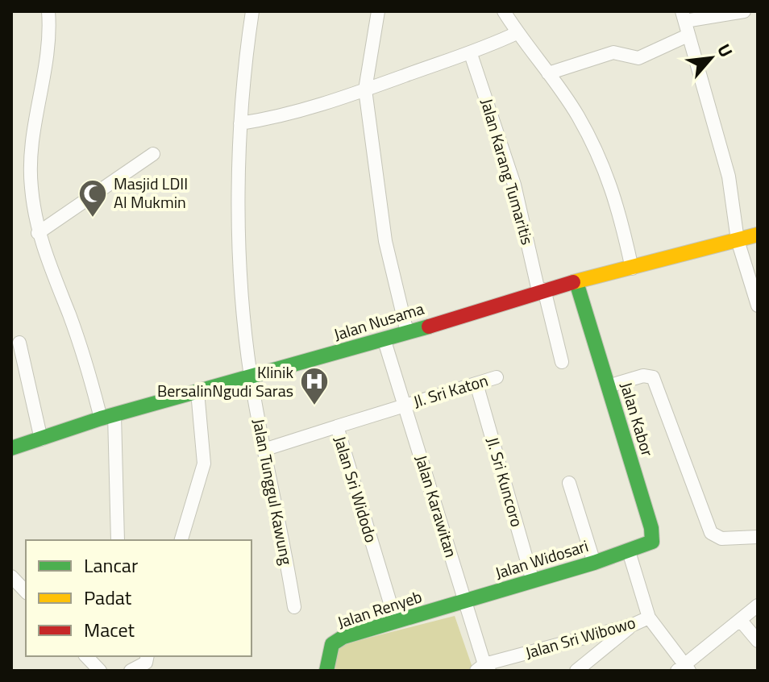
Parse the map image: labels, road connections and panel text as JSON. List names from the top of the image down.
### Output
{
  "streets": {
    "street": [
      "Jalan Karang Tumaritis",
      "Jalan Nusama",
      "Jl. Sri Katon",
      "Jalan Kabor",
      "Jl. Sri Kuncoro",
      "Jalan Sri Widodo",
      "Jalan Tunggul Kawung",
      "Jalan Karawitan",
      "Jalan Widosari",
      "Jalan Renyeb",
      "Jalan Sri Wibowo"
    ]
  },
  "crossings": [
    ["Jalan Karang Tumaritis", "Jalan Nusama"],
    ["Jalan Nusama", "Jalan Kabor"],
    ["Jalan Nusama", "Jalan Tunggul Kawung"],
    ["Jalan Nusama", "Jalan Karawitan"],
    ["Jl. Sri Katon", "Jl. Sri Kuncoro"],
    ["Jl. Sri Katon", "Jalan Sri Widodo"],
    ["Jl. Sri Katon", "Jalan Karawitan"],
    ["Jalan Kabor", "Jalan Widosari"],
    ["Jl. Sri Kuncoro", "Jalan Widosari"],
    ["Jalan Sri Widodo", "Jalan Karawitan"],
    ["Jalan Sri Widodo", "Jalan Renyeb"],
    ["Jalan Karawitan", "Jalan Widosari"],
    ["Jalan Karawitan", "Jalan Renyeb"],
    ["Jalan Karawitan", "Jalan Sri Wibowo"],
    ["Jalan Widosari", "Jalan Renyeb"]
  ],
  "places": {
    "mosque": ["Masjid LDII Al Mukmin"],
    "hospital": ["Klinik BersalinNgudi Saras"]
  },
  "legend": ["Lancar", "Padat", "Macet"],
  "north": "top right"
}
